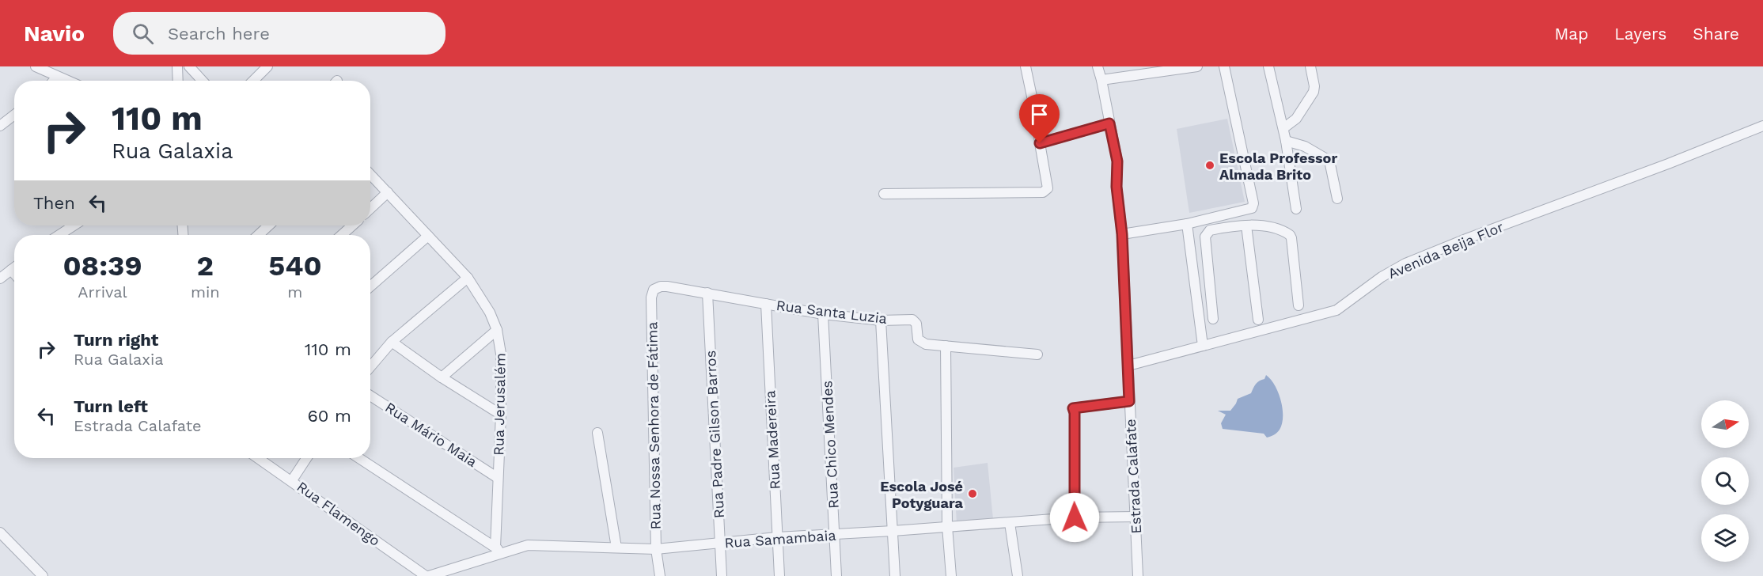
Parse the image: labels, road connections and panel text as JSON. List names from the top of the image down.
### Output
{
  "streets": {
    "street": [
      "Avenida Beija Flor",
      "Rua Santa Luzia",
      "Rua Jerusalém",
      "Rua Nossa Senhora de Fátima",
      "Rua Mário Maia",
      "Rua Padre Gilson Barros",
      "Rua Madereira",
      "Rua Chico Mendes",
      "Estrada Calafate",
      "Rua Flamengo",
      "Rua Samambaia"
    ]
  },
  "crossings": [
    ["Avenida Beija Flor", "Estrada Calafate"],
    ["Rua Santa Luzia", "Rua Nossa Senhora de Fátima"],
    ["Rua Santa Luzia", "Rua Padre Gilson Barros"],
    ["Rua Santa Luzia", "Rua Madereira"],
    ["Rua Santa Luzia", "Rua Chico Mendes"],
    ["Rua Jerusalém", "Rua Mário Maia"],
    ["Rua Jerusalém", "Rua Samambaia"],
    ["Rua Nossa Senhora de Fátima", "Rua Samambaia"],
    ["Rua Padre Gilson Barros", "Rua Samambaia"],
    ["Rua Madereira", "Rua Samambaia"],
    ["Rua Chico Mendes", "Rua Samambaia"],
    ["Estrada Calafate", "Rua Samambaia"],
    ["Rua Flamengo", "Rua Samambaia"]
  ],
  "places": ["Escola Professor Almada Brito", "Escola José Potyguara"],
  "north": "right",
  "page": {
    "header": "Navio",
    "search": "Search here",
    "nav": ["Map", "Layers", "Share"],
    "turn": ["110 m", "Rua Galaxia"],
    "then": "Then",
    "eta": [
      "08:39",
      "Arrival",
      "2",
      "min",
      "540",
      "m"
    ],
    "list": [
      {
        "name": "Turn right",
        "note": "Rua Galaxia",
        "value": "110 m"
      },
      {
        "name": "Turn left",
        "note": "Estrada Calafate",
        "value": "60 m"
      }
    ]
  }
}
